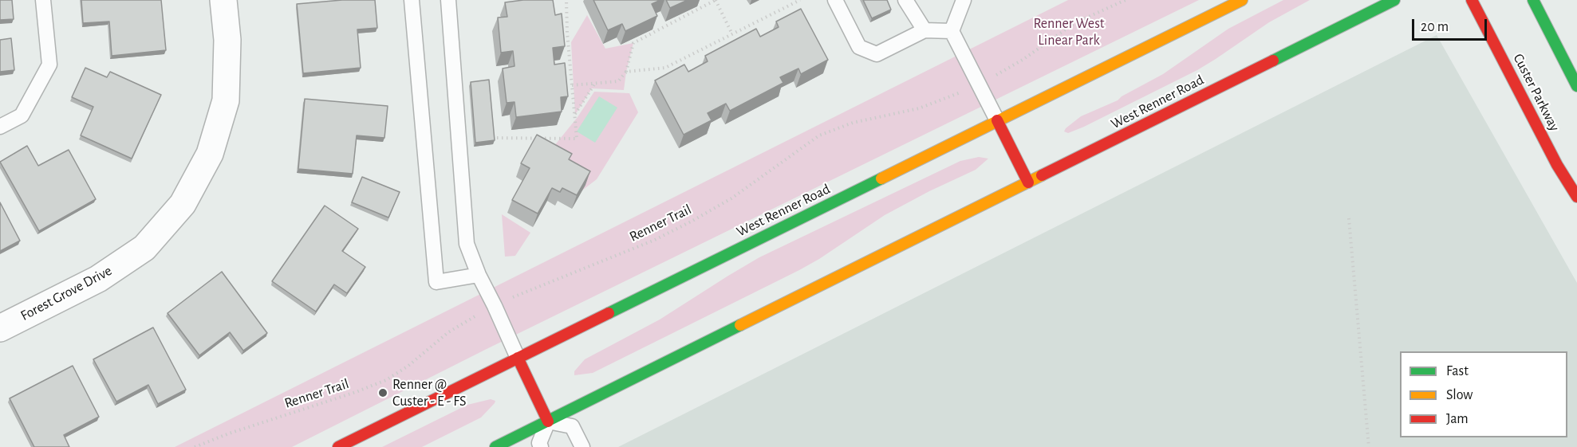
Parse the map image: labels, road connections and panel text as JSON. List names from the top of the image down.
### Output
{
  "streets": {
    "main road": ["Custer Parkway", "West Renner Road"],
    "street": ["Forest Grove Drive"],
    "path": ["Renner Trail"]
  },
  "parks": ["Renner West Linear Park"],
  "places": ["Renner @ Custer - E - FS"],
  "legend": ["Fast", "Slow", "Jam"],
  "scale_bar": "20 m"
}
